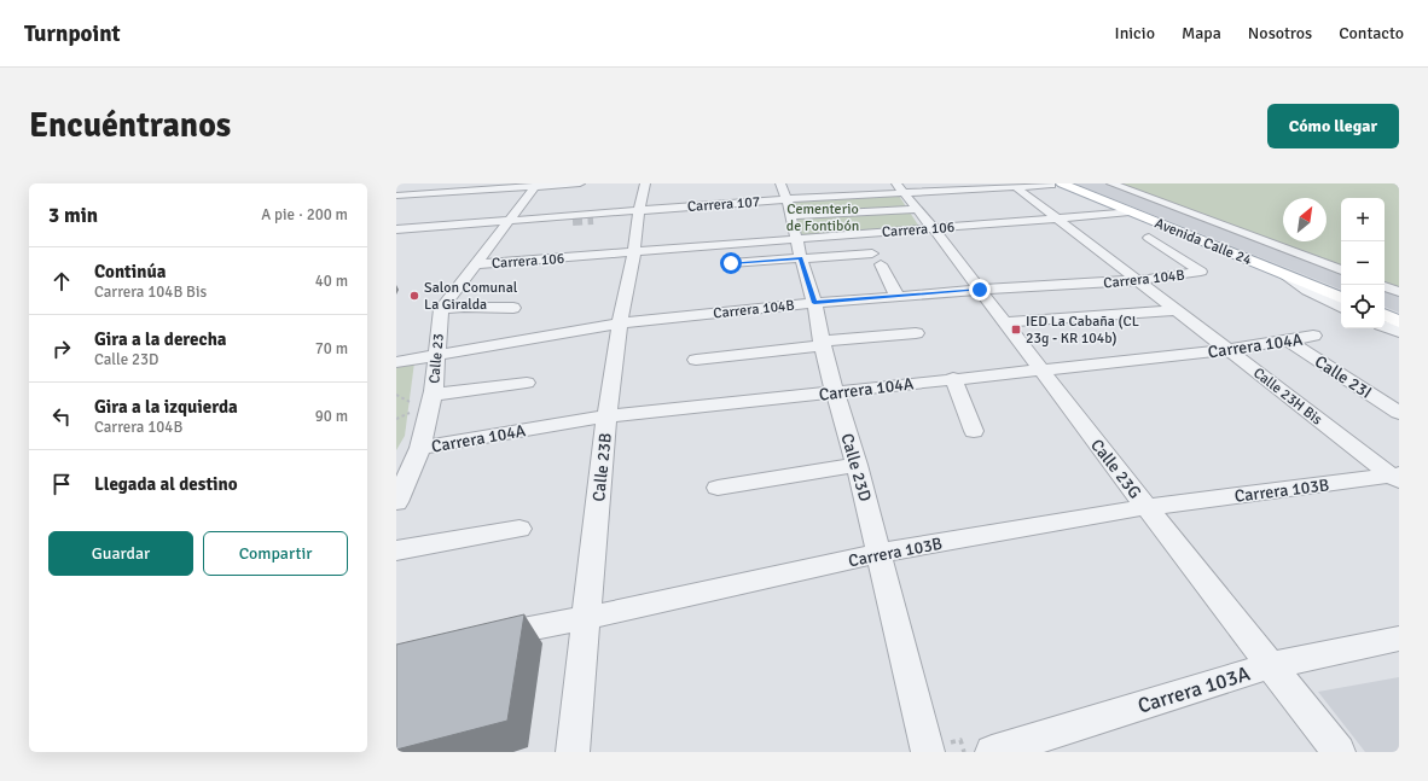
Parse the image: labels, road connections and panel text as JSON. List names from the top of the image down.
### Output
{
  "streets": {
    "main road": ["Avenida Calle 24"],
    "street": [
      "Carrera 107",
      "Carrera 106",
      "Carrera 104B",
      "Carrera 104A",
      "Calle 23",
      "Calle 23I",
      "Calle 23H Bis",
      "Calle 23B",
      "Calle 23D",
      "Calle 23G",
      "Carrera 103B",
      "Carrera 103A"
    ]
  },
  "crossings": [
    ["Carrera 107", "Avenida Calle 24"],
    ["Carrera 107", "Calle 23"],
    ["Carrera 107", "Calle 23H Bis"],
    ["Carrera 107", "Calle 23B"],
    ["Carrera 107", "Calle 23D"],
    ["Carrera 107", "Calle 23G"],
    ["Carrera 106", "Avenida Calle 24"],
    ["Carrera 106", "Calle 23"],
    ["Carrera 106", "Calle 23H Bis"],
    ["Carrera 106", "Calle 23B"],
    ["Carrera 106", "Calle 23D"],
    ["Carrera 106", "Calle 23G"],
    ["Carrera 104B", "Calle 23"],
    ["Carrera 104B", "Calle 23H Bis"],
    ["Carrera 104B", "Calle 23B"],
    ["Carrera 104B", "Calle 23D"],
    ["Carrera 104B", "Calle 23G"],
    ["Carrera 104A", "Calle 23"],
    ["Carrera 104A", "Calle 23I"],
    ["Carrera 104A", "Calle 23H Bis"],
    ["Carrera 104A", "Calle 23B"],
    ["Carrera 104A", "Calle 23D"],
    ["Carrera 104A", "Calle 23G"],
    ["Calle 23H Bis", "Carrera 103B"],
    ["Calle 23B", "Carrera 103B"],
    ["Calle 23D", "Carrera 103B"],
    ["Calle 23G", "Carrera 103B"],
    ["Calle 23G", "Carrera 103A"]
  ],
  "parks": ["Cementerio de Fontibón"],
  "places": {
    "other": ["Salon Comunal La Giralda"],
    "transit": ["IED La Cabaña (CL 23g - KR 104b)"]
  },
  "north": "top right",
  "page": {
    "header": "Turnpoint",
    "nav": [
      "Inicio",
      "Mapa",
      "Nosotros",
      "Contacto"
    ],
    "buttons": [
      "Cómo llegar",
      ["Guardar", "Compartir"]
    ],
    "title": "Encuéntranos",
    "heading": ["3 min", "A pie · 200 m"],
    "map_buttons": ["+", "−"],
    "list": [
      ["Continúa", "Carrera 104B Bis", "40 m"],
      ["Gira a la derecha", "Calle 23D", "70 m"],
      ["Gira a la izquierda", "Carrera 104B", "90 m"],
      "Llegada al destino"
    ]
  }
}
